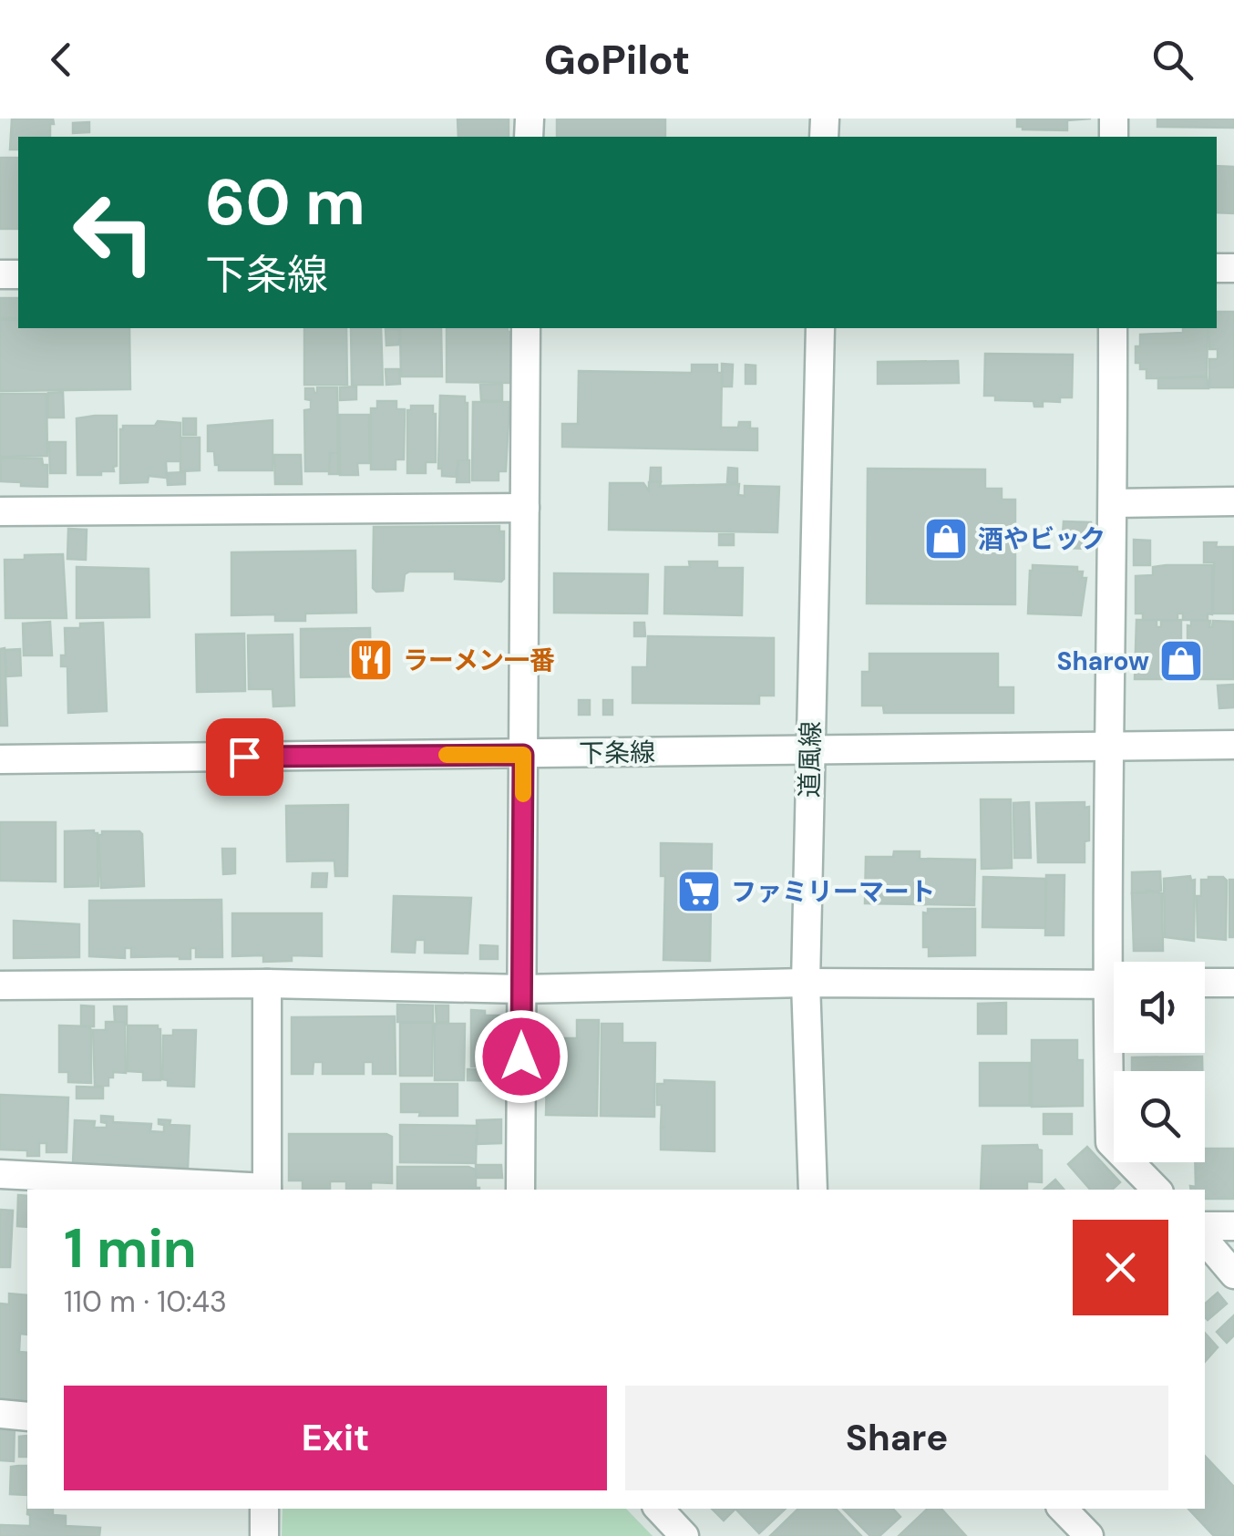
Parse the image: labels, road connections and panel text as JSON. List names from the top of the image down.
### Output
{
  "streets": {
    "street": ["下条線", "道風線"]
  },
  "crossings": [
    ["下条線", "道風線"]
  ],
  "places": {
    "shop": ["酒やビック", "Sharow"],
    "restaurant": ["ラーメン一番"],
    "supermarket": ["ファミリーマート"]
  },
  "page": {
    "header": "GoPilot",
    "turn": ["60 m", "下条線"],
    "heading": ["1 min", "110 m · 10:43"],
    "buttons": ["Exit", "Share"]
  }
}
